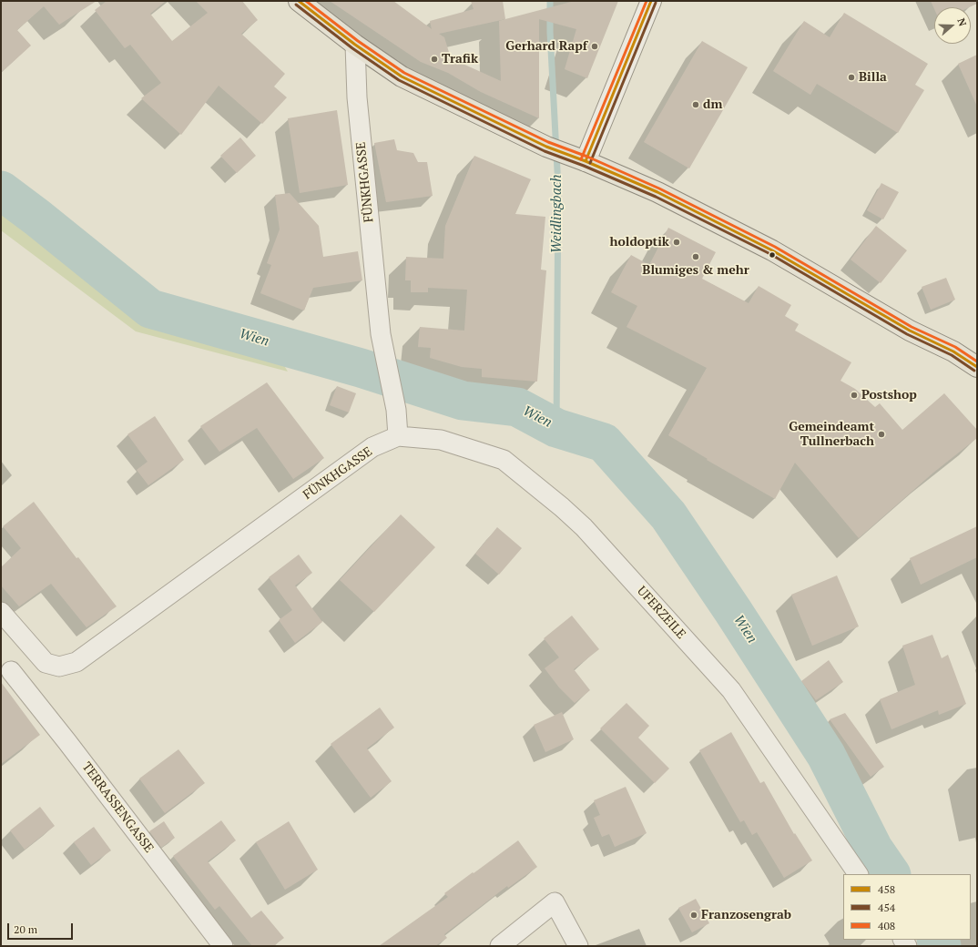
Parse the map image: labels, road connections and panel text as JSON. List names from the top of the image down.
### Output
{
  "streets": {
    "street": ["FÜNKHGASSE", "UFERZEILE", "TERRASSENGASSE"]
  },
  "crossings": [
    ["FÜNKHGASSE", "UFERZEILE"]
  ],
  "water": ["Weidlingbach", "Wien"],
  "places": [
    "Gerhard Rapf",
    "Trafik",
    "Billa",
    "dm",
    "holdoptik",
    "Blumiges & mehr",
    "Postshop",
    "Gemeindeamt Tullnerbach",
    "Franzosengrab"
  ],
  "lines": ["transit line 458", "transit line 408", "transit line 454"],
  "legend": ["458", "454", "408"],
  "scale_bar": "20 m",
  "north": "right"
}
